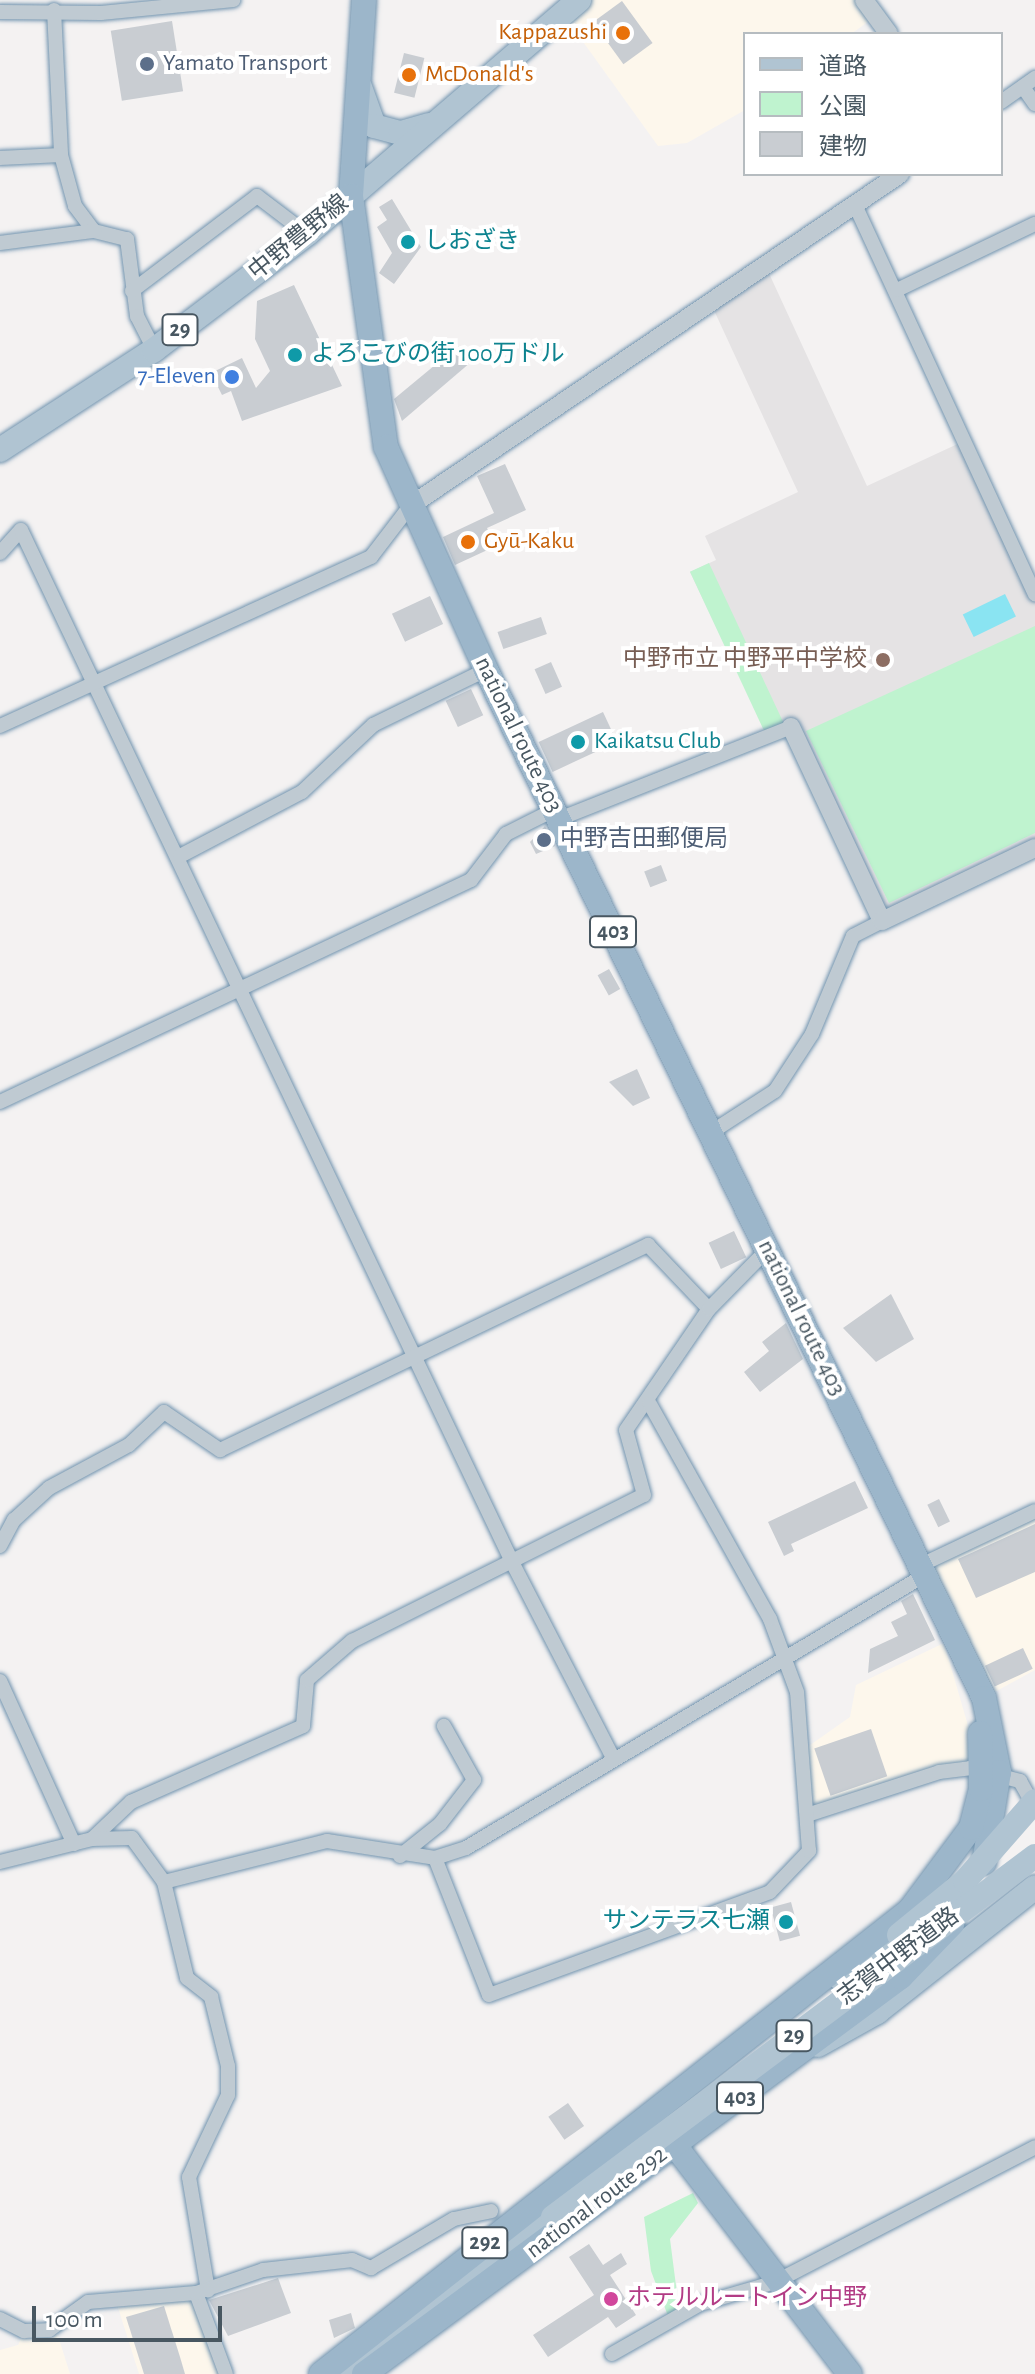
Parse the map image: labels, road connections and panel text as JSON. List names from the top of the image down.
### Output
{
  "streets": {
    "highway": [
      "national route 403",
      "403",
      "national route 292",
      "292"
    ],
    "main road": ["中野豊野線", "29", "志賀中野道路"]
  },
  "crossings": [
    ["中野豊野線", "national route 403"],
    ["29", "national route 403"],
    ["29", "志賀中野道路"],
    ["national route 403", "national route 292"]
  ],
  "places": [
    "Kappazushi",
    "Yamato Transport",
    "McDonald's",
    "しおざき",
    "よろこびの街 100万ドル",
    "7-Eleven",
    "Gyū-Kaku",
    "中野市立 中野平中学校",
    "Kaikatsu Club",
    "中野吉田郵便局",
    "サンテラス七瀬",
    "ホテルルートイン中野"
  ],
  "legend": ["道路", "公園", "建物"],
  "scale_bar": "100 m"
}
